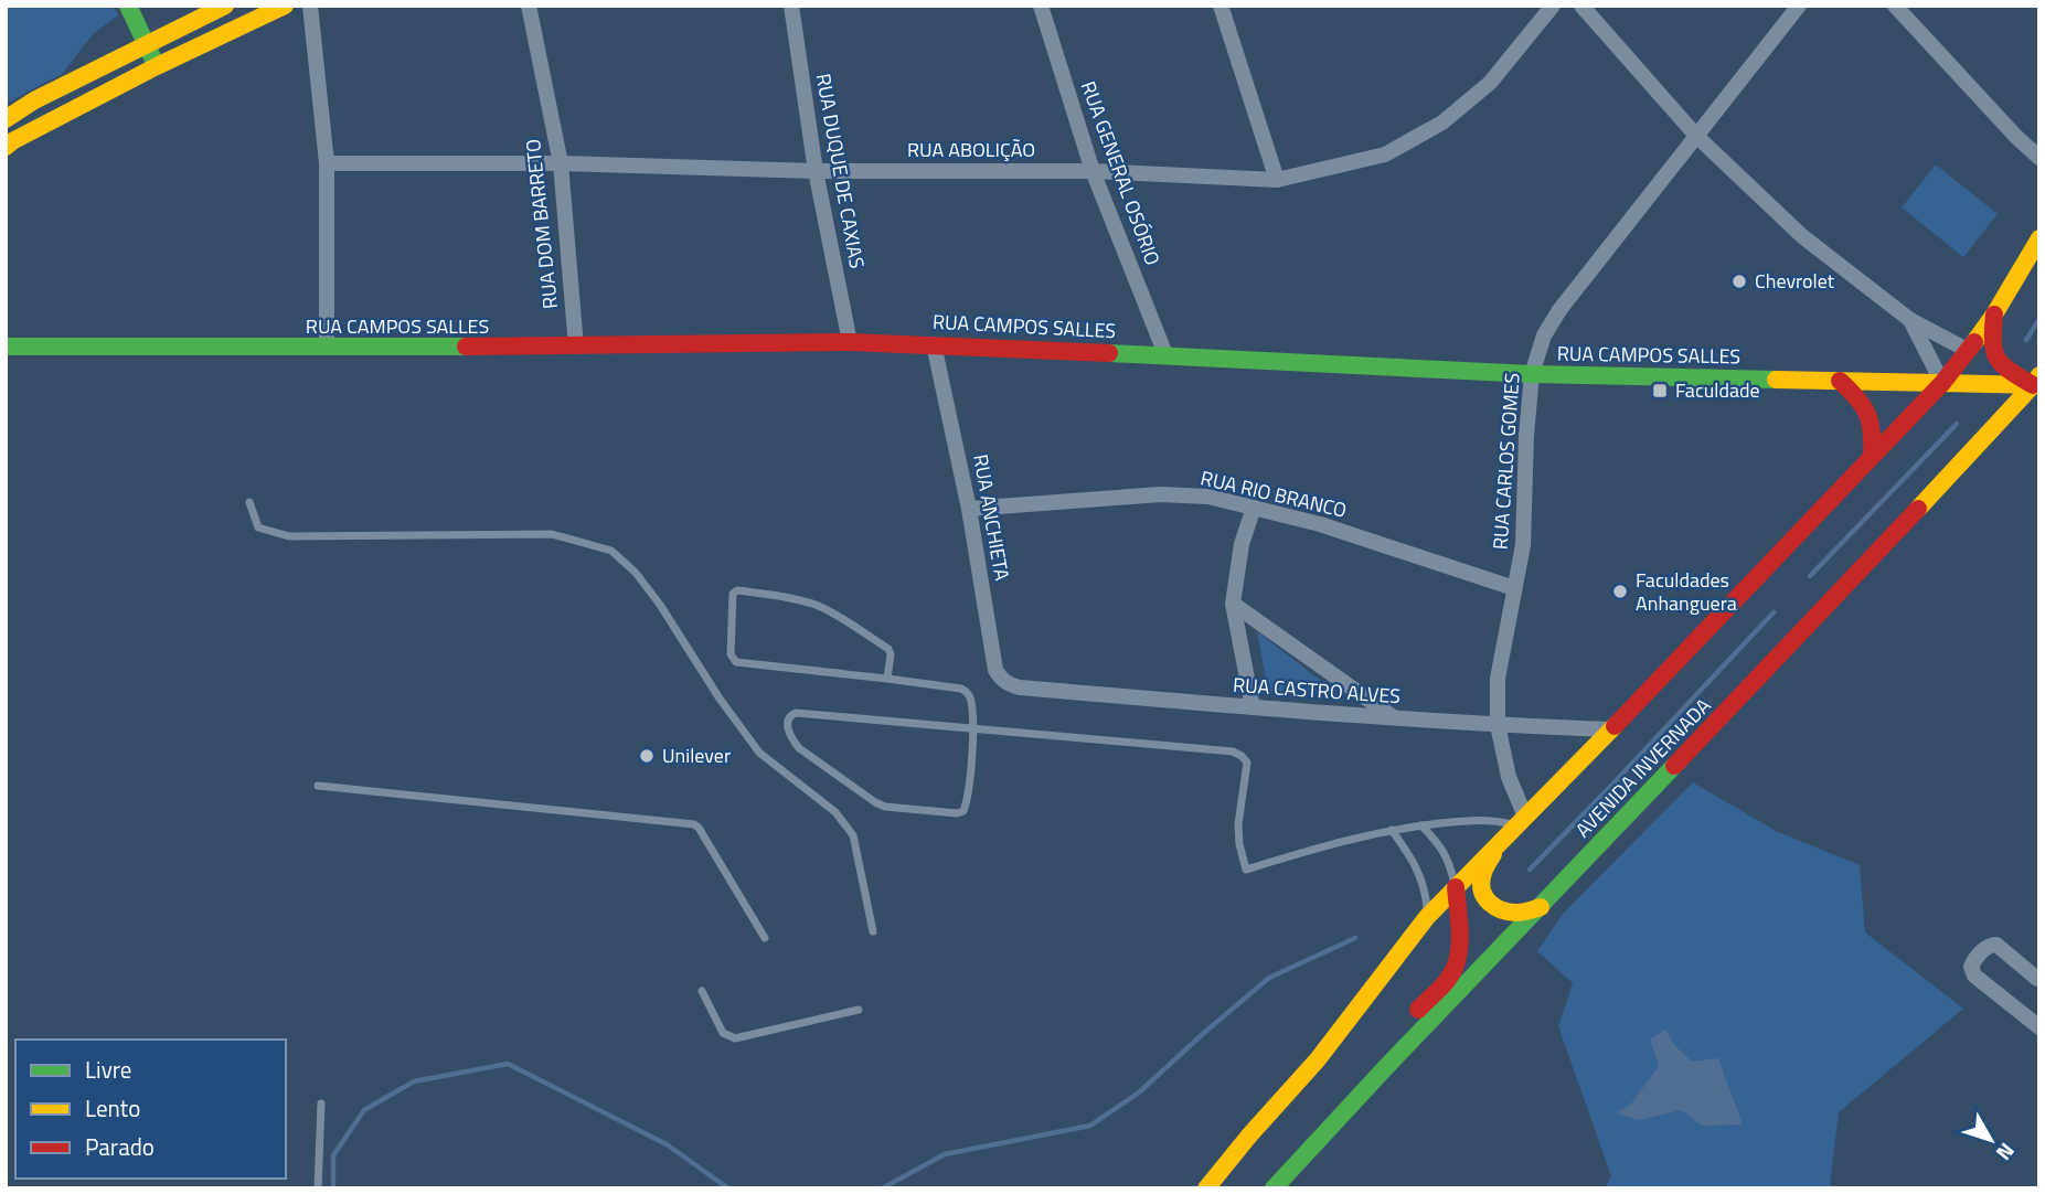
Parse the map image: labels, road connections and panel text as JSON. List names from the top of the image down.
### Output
{
  "streets": {
    "main road": ["RUA CAMPOS SALLES", "AVENIDA INVERNADA"],
    "street": [
      "RUA ABOLIÇÃO",
      "RUA DUQUE DE CAXIAS",
      "RUA GENERAL OSÓRIO",
      "RUA DOM BARRETO",
      "RUA CARLOS GOMES",
      "RUA RIO BRANCO",
      "RUA ANCHIETA",
      "RUA CASTRO ALVES"
    ]
  },
  "crossings": [
    ["RUA ABOLIÇÃO", "RUA DUQUE DE CAXIAS"],
    ["RUA ABOLIÇÃO", "RUA GENERAL OSÓRIO"],
    ["RUA ABOLIÇÃO", "RUA DOM BARRETO"],
    ["RUA DUQUE DE CAXIAS", "RUA CAMPOS SALLES"],
    ["RUA GENERAL OSÓRIO", "RUA CAMPOS SALLES"],
    ["RUA DOM BARRETO", "RUA CAMPOS SALLES"],
    ["RUA CAMPOS SALLES", "RUA CARLOS GOMES"],
    ["RUA CAMPOS SALLES", "RUA ANCHIETA"],
    ["RUA CAMPOS SALLES", "AVENIDA INVERNADA"],
    ["RUA CARLOS GOMES", "RUA RIO BRANCO"],
    ["RUA CARLOS GOMES", "RUA CASTRO ALVES"],
    ["RUA RIO BRANCO", "RUA ANCHIETA"],
    ["RUA ANCHIETA", "RUA CASTRO ALVES"]
  ],
  "places": {
    "other": ["Chevrolet", "Faculdades Anhanguera", "Unilever"],
    "transit": ["Faculdade"]
  },
  "legend": ["Livre", "Lento", "Parado"],
  "north": "bottom right"
}
